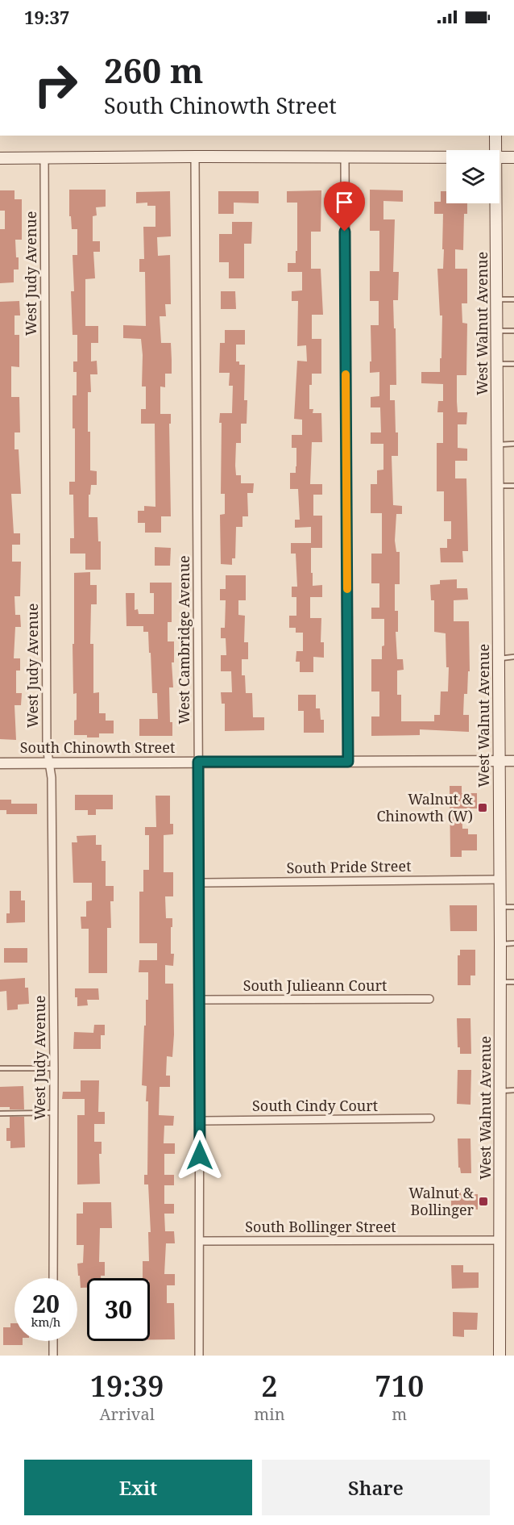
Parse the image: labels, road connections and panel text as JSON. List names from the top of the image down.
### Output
{
  "streets": {
    "main road": ["West Walnut Avenue"],
    "street": [
      "West Judy Avenue",
      "West Cambridge Avenue",
      "South Chinowth Street",
      "South Pride Street",
      "South Julieann Court",
      "South Cindy Court",
      "South Bollinger Street"
    ]
  },
  "crossings": [
    ["West Judy Avenue", "South Chinowth Street"],
    ["West Walnut Avenue", "South Chinowth Street"],
    ["West Walnut Avenue", "South Pride Street"],
    ["West Walnut Avenue", "South Bollinger Street"],
    ["West Cambridge Avenue", "South Chinowth Street"],
    ["West Cambridge Avenue", "South Pride Street"],
    ["West Cambridge Avenue", "South Julieann Court"],
    ["West Cambridge Avenue", "South Cindy Court"],
    ["West Cambridge Avenue", "South Bollinger Street"]
  ],
  "places": {
    "transit": ["Walnut & Chinowth (W)", "Walnut & Bollinger"]
  },
  "page": {
    "status": "19:37",
    "turn": ["260 m", "South Chinowth Street"],
    "speed": "20 km/h",
    "limit": "30",
    "eta": [
      "19:39",
      "Arrival",
      "2",
      "min",
      "710",
      "m"
    ],
    "buttons": ["Exit", "Share"]
  }
}
